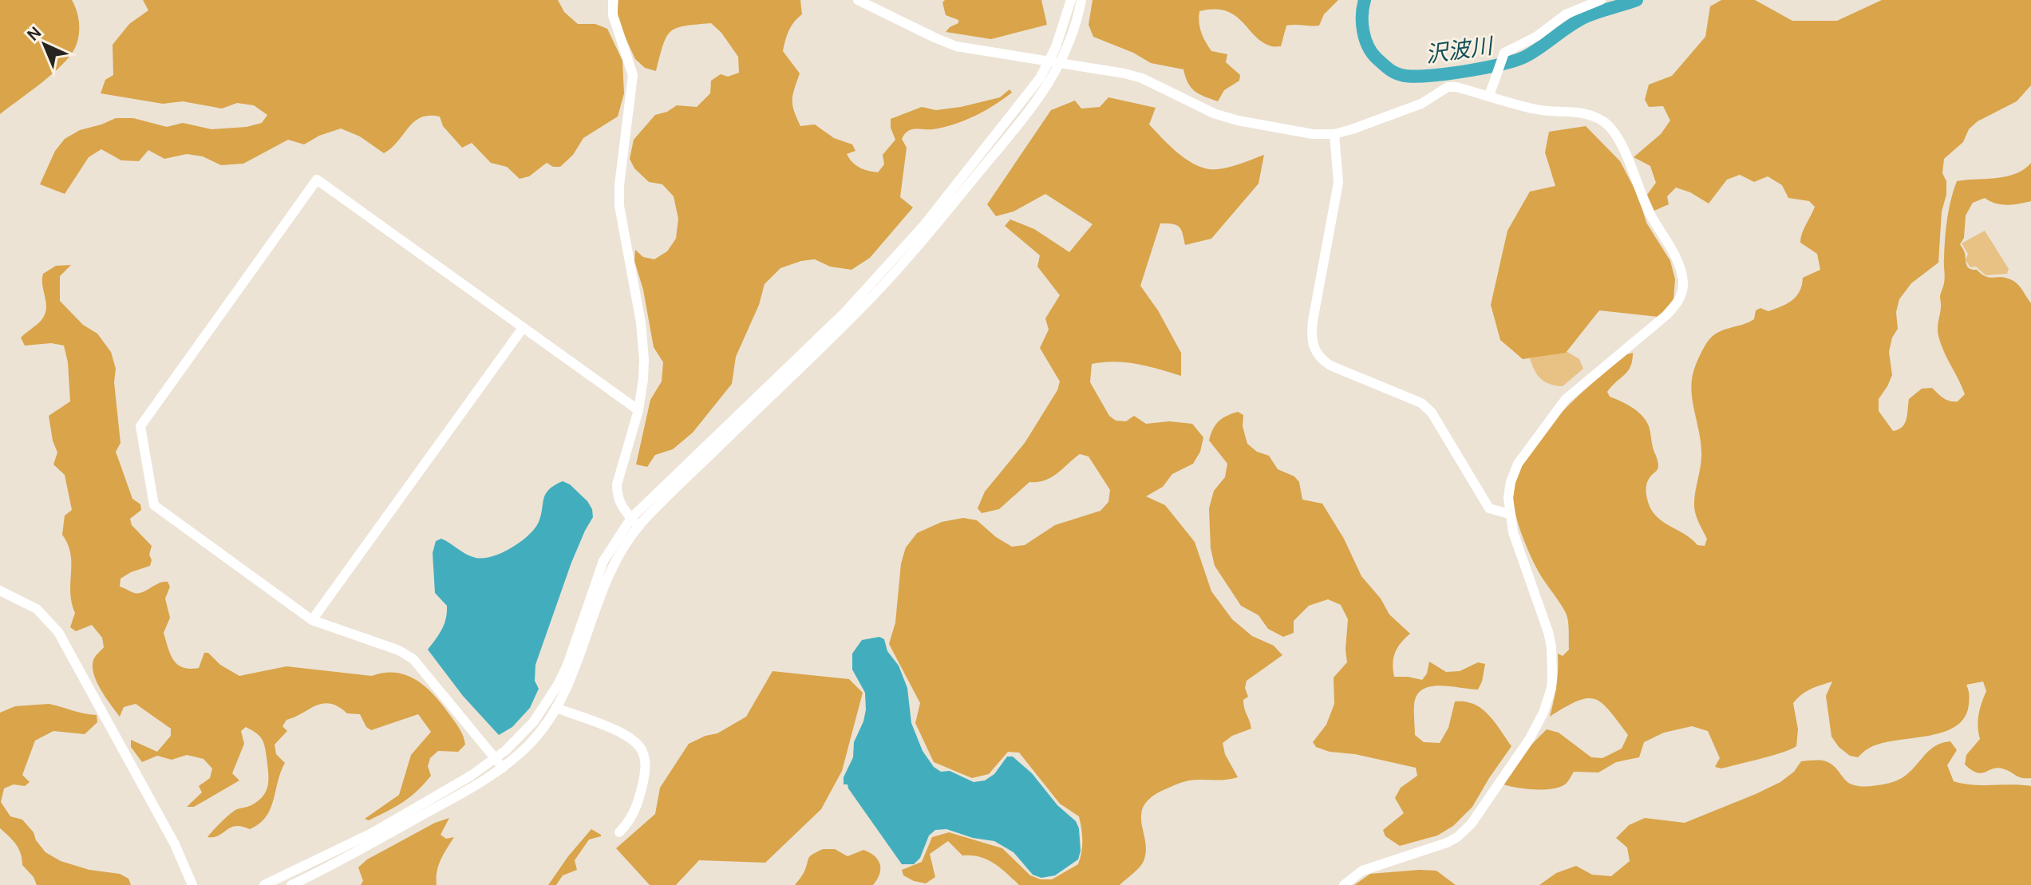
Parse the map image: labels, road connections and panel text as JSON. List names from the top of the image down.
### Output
{
  "water": ["沢波川"],
  "north": "top left"
}
